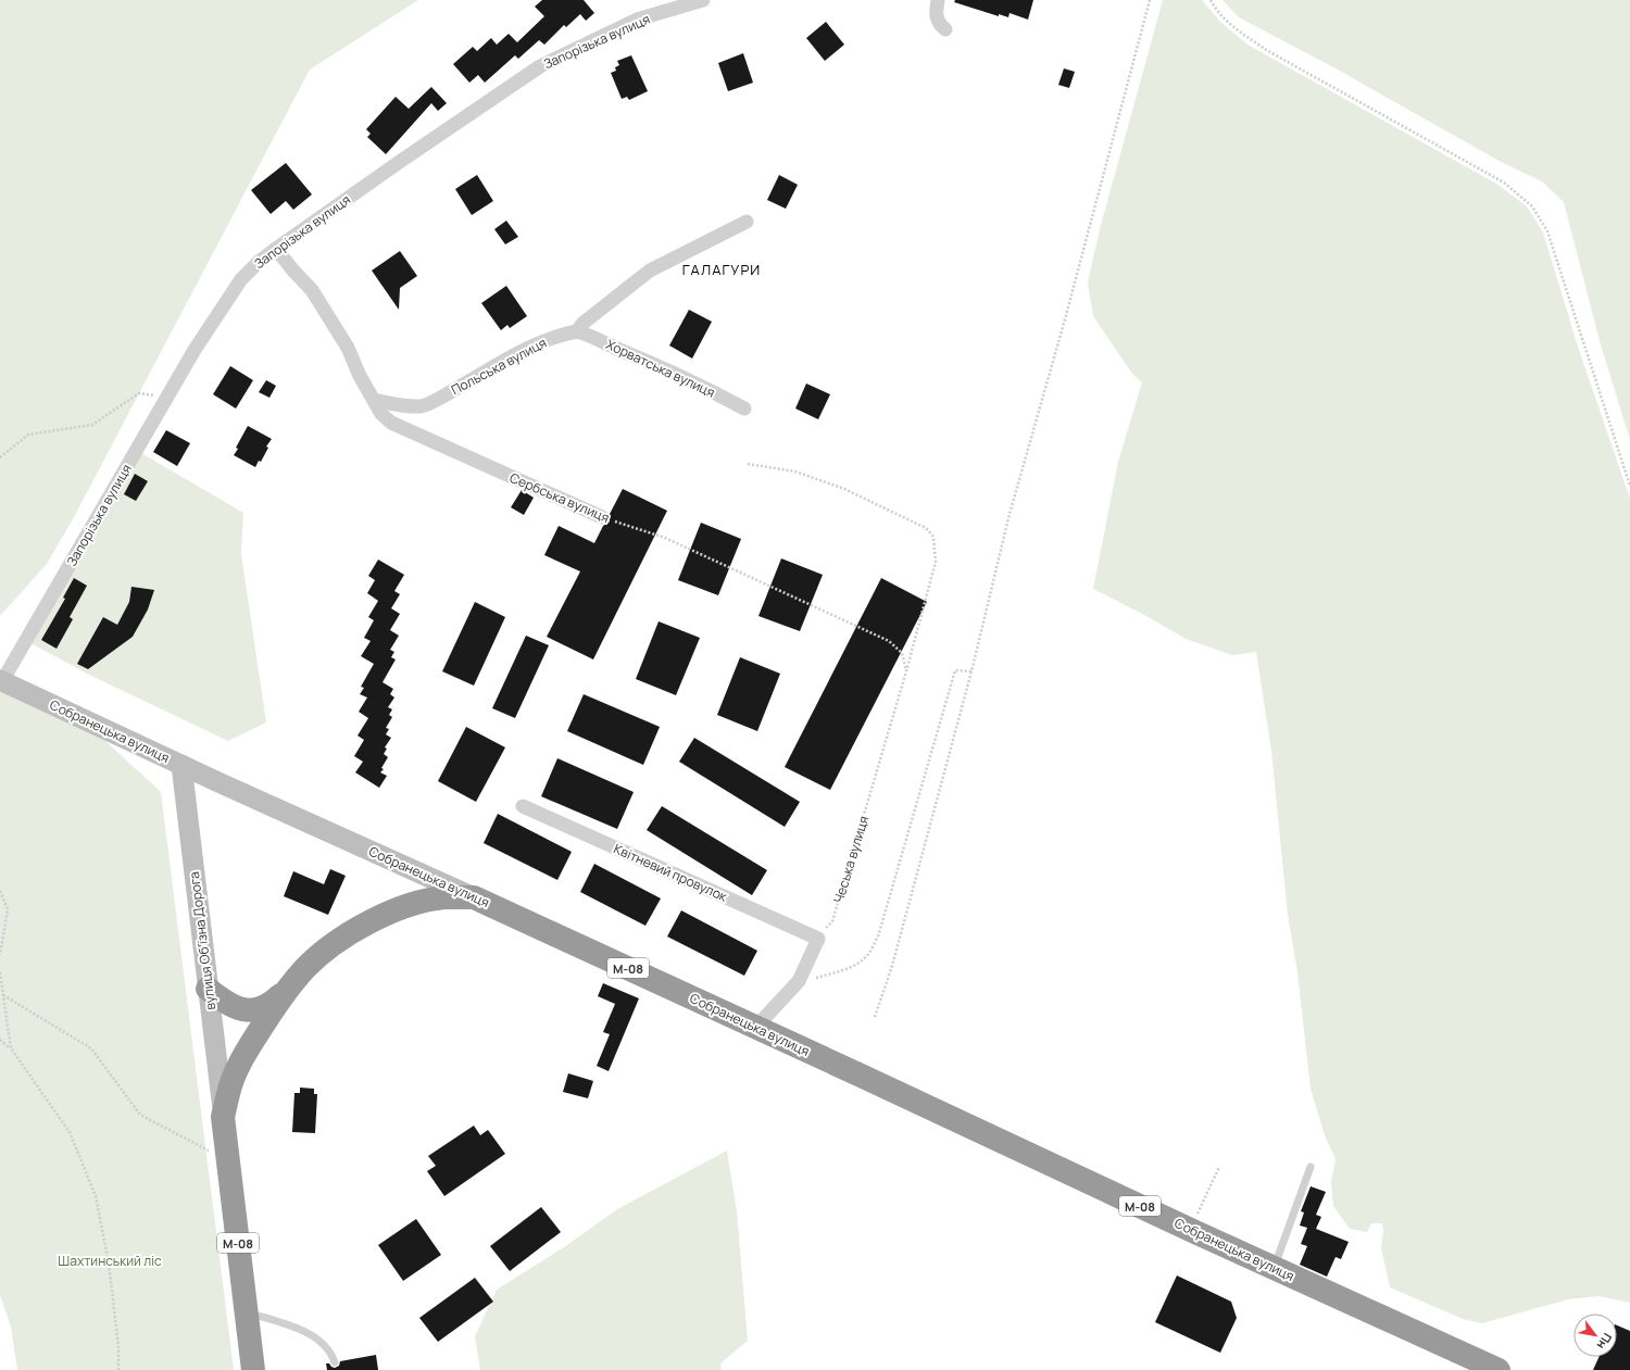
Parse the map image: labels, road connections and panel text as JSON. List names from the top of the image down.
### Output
{
  "streets": {
    "highway": ["Собранецька вулиця", "вулиця Обʼїзна Дорога", "М-08"],
    "street": [
      "Запорізька вулиця",
      "Польська вулиця",
      "Хорватська вулиця",
      "Сербська вулиця",
      "Квітневий провулок"
    ],
    "path": ["Чеська вулиця"]
  },
  "crossings": [
    ["Запорізька вулиця", "Сербська вулиця"],
    ["Запорізька вулиця", "Собранецька вулиця"],
    ["Польська вулиця", "Хорватська вулиця"],
    ["Польська вулиця", "Сербська вулиця"],
    ["Сербська вулиця", "Чеська вулиця"],
    ["Собранецька вулиця", "вулиця Обʼїзна Дорога"],
    ["Чеська вулиця", "Квітневий провулок"]
  ],
  "districts": ["ГАЛАГУРИ"],
  "parks": ["Шахтинський ліс"],
  "north": "bottom right"
}
